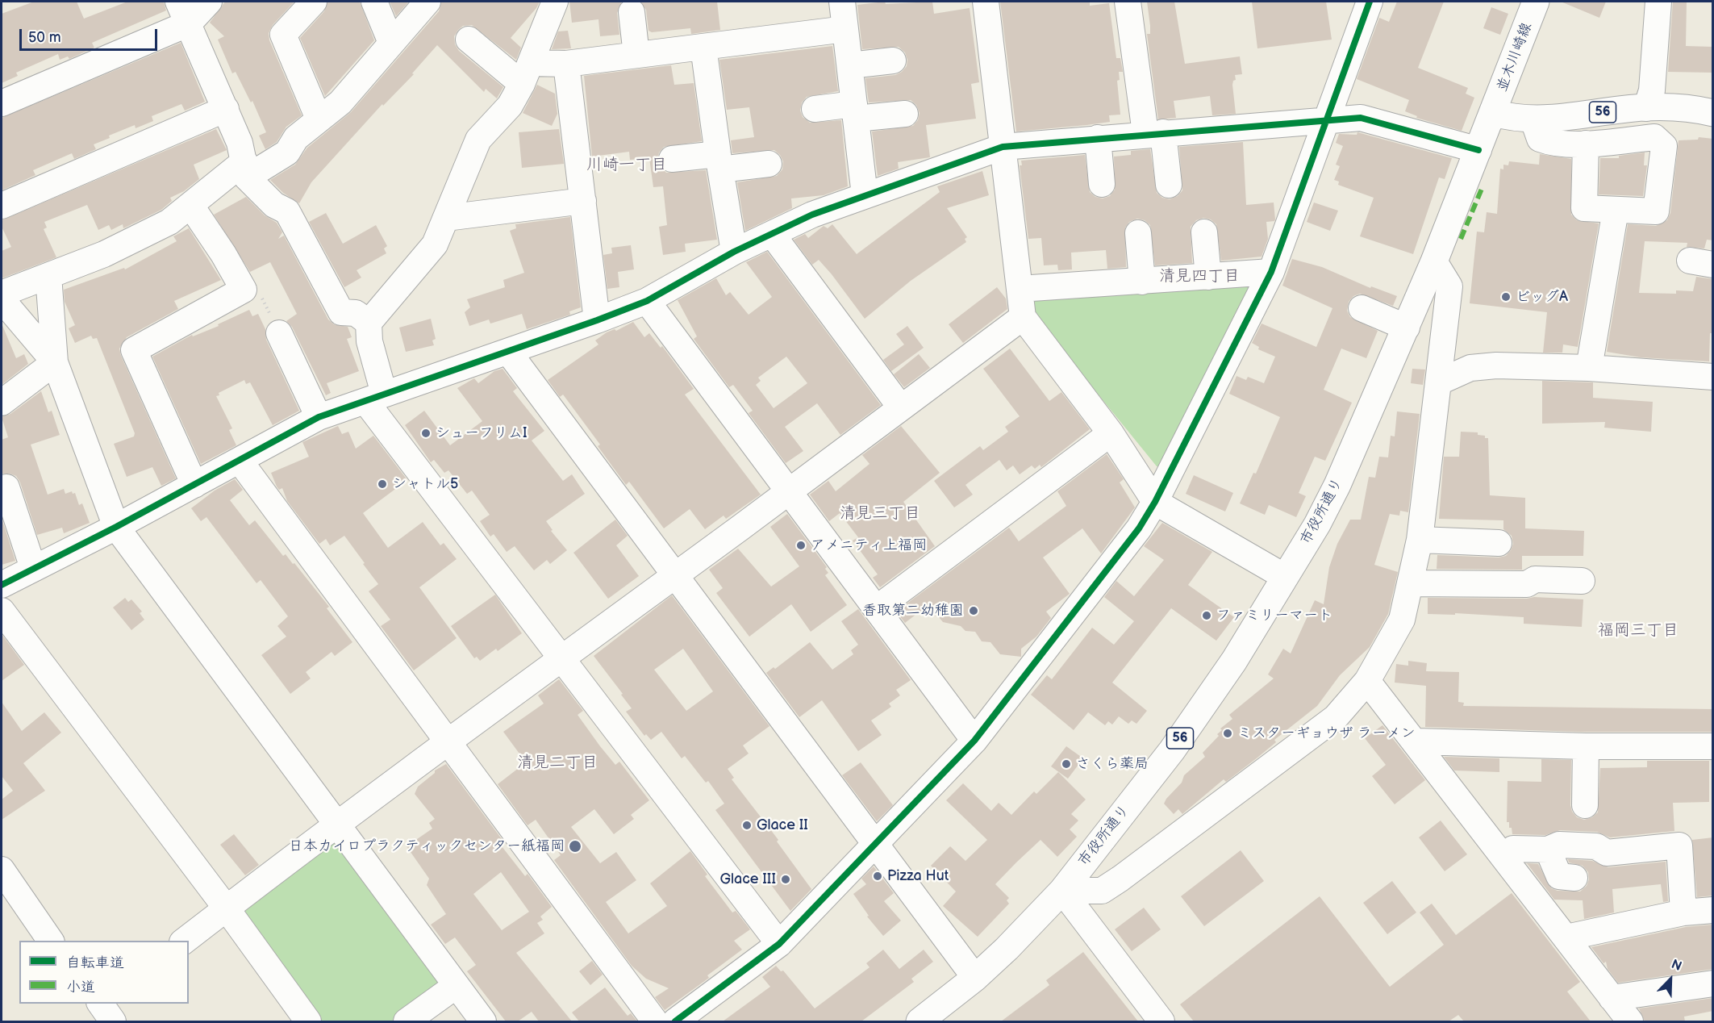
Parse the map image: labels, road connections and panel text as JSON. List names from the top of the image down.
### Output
{
  "streets": {
    "main road": ["並木川崎線", "56", "市役所通り"]
  },
  "crossings": [
    ["並木川崎線", "56"],
    ["並木川崎線", "市役所通り"],
    ["56", "市役所通り"]
  ],
  "districts": [
    "川崎一丁目",
    "清見四丁目",
    "清見三丁目",
    "福岡三丁目",
    "清見二丁目"
  ],
  "places": [
    "ビッグA",
    "シューフリムI",
    "シャトル5",
    "アメニティ上福岡",
    "香取第二幼稚園",
    "ファミリーマート",
    "ミスターギョウザ ラーメン",
    "さくら薬局",
    "Glace II",
    "日本カイロプラクティックセンター紙福岡",
    "Pizza Hut",
    "Glace III"
  ],
  "legend": ["自転車道", "小道"],
  "scale_bar": "50 m",
  "north": "top right"
}
